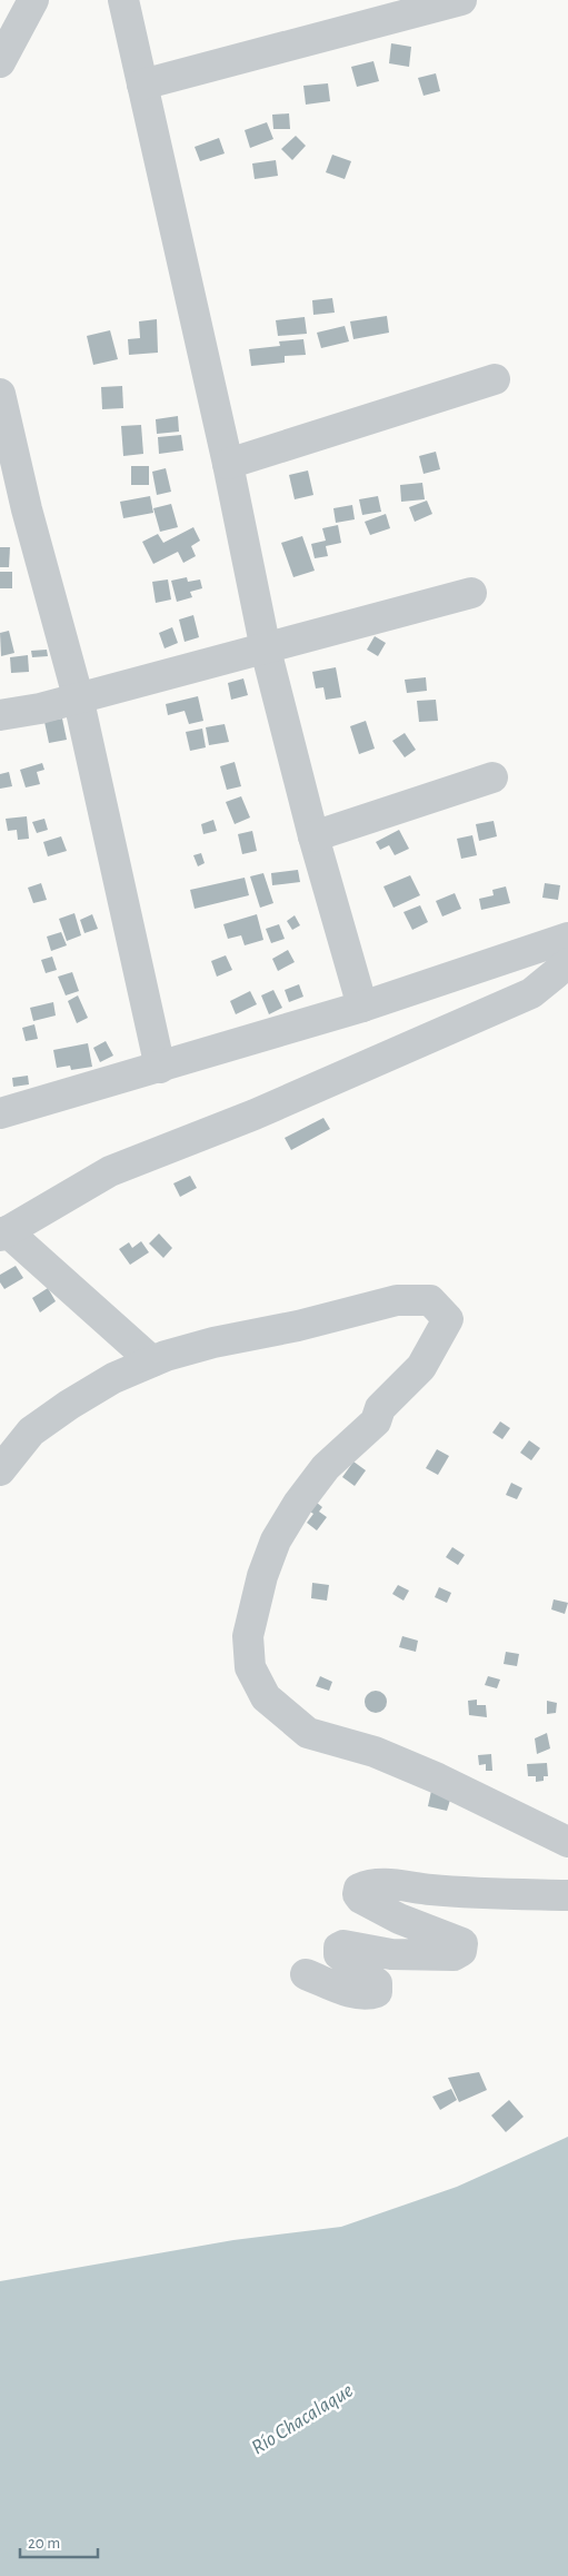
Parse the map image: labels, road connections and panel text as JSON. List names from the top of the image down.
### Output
{
  "water": ["Río Chacalaque"],
  "scale_bar": "20 m"
}
